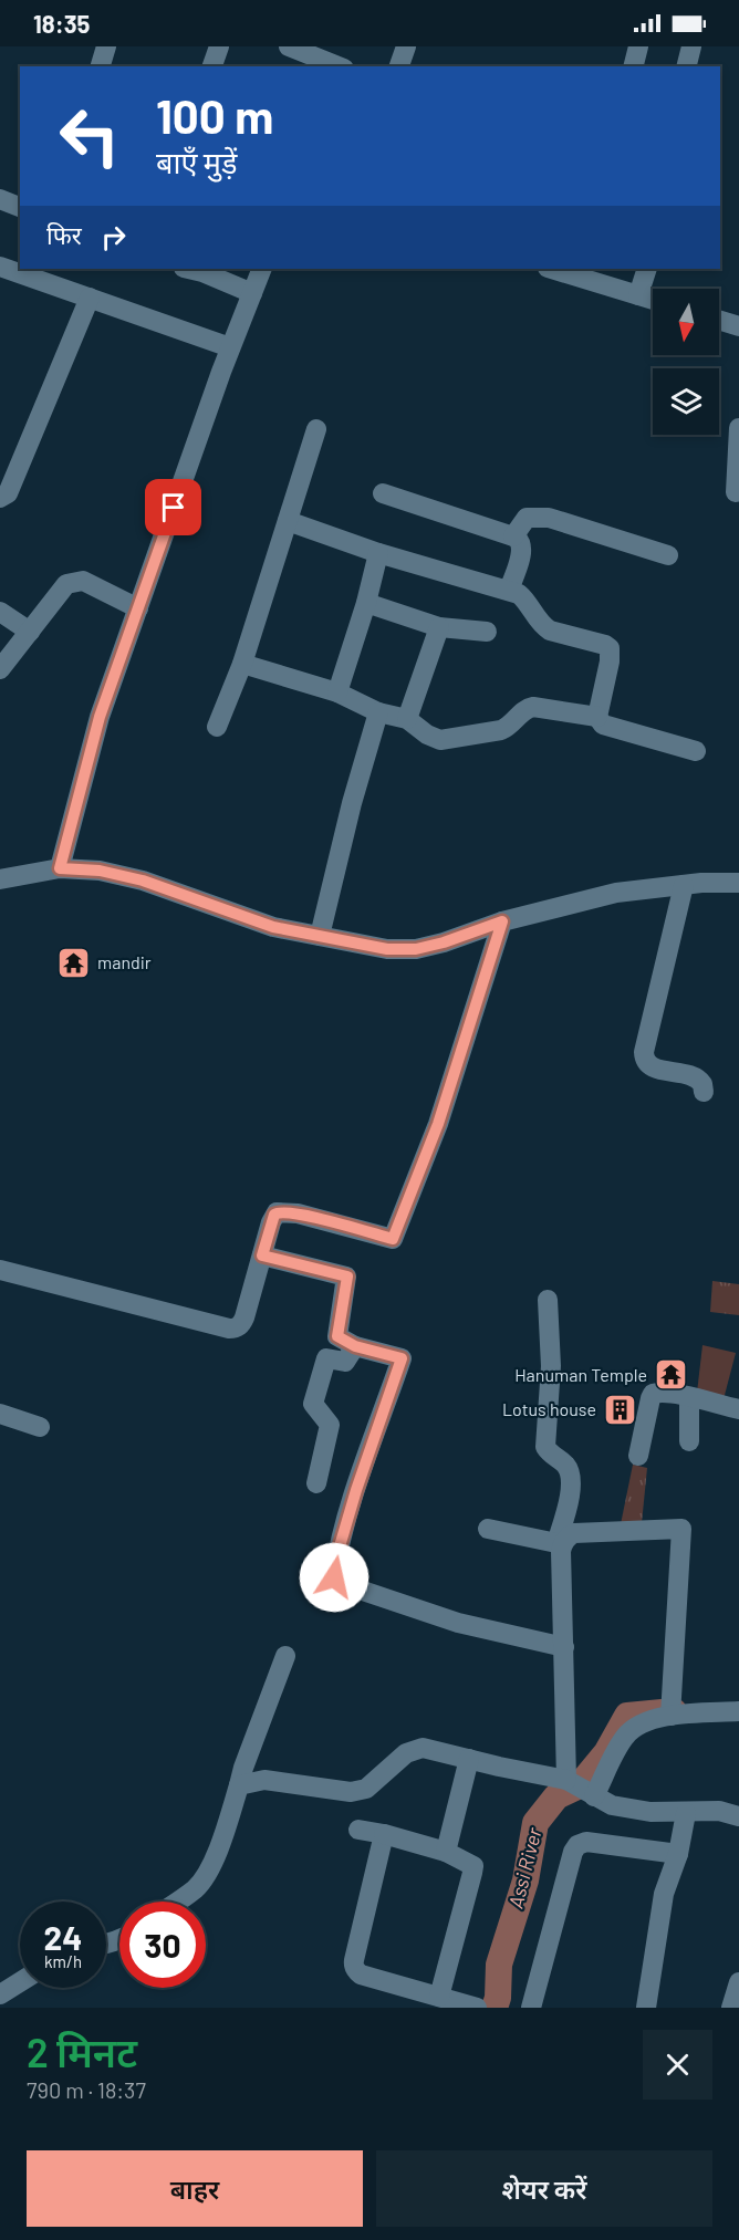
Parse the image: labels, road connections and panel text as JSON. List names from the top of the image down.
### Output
{
  "water": ["Assi River"],
  "places": {
    "temple": ["mandir", "Hanuman Temple"],
    "building": ["Lotus house"]
  },
  "north": "bottom",
  "page": {
    "status": "18:35",
    "turn": ["100 m", "बाएँ मुड़ें"],
    "then": "फिर",
    "speed": "24 km/h",
    "limit": "30",
    "heading": ["2 मिनट", "790 m · 18:37"],
    "buttons": ["बाहर", "शेयर करें"]
  }
}
